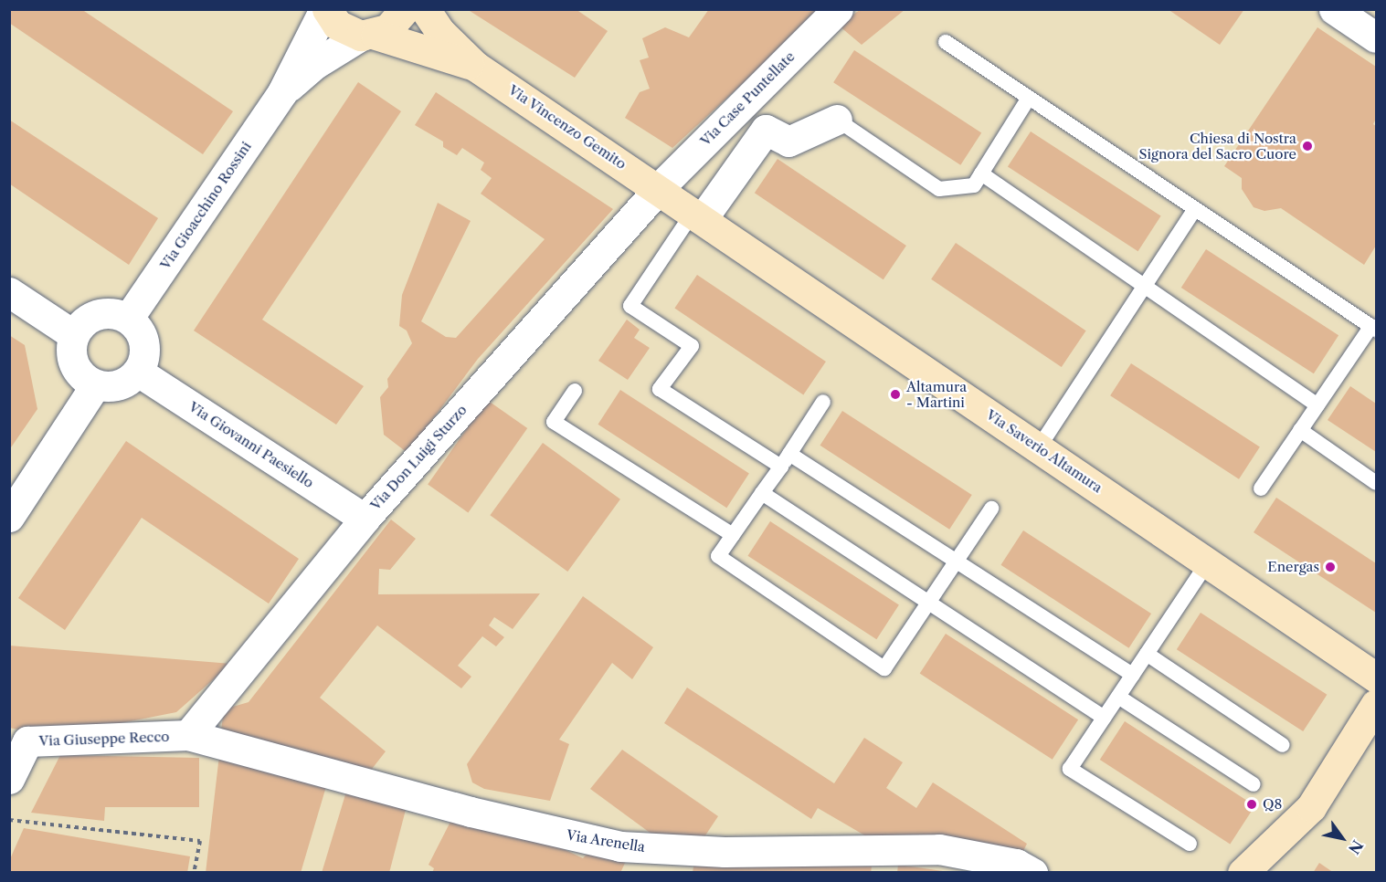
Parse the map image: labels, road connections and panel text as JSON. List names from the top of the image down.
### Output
{
  "streets": {
    "main road": ["Via Vincenzo Gemito", "Via Saverio Altamura"],
    "street": [
      "Via Case Puntellate",
      "Via Gioacchino Rossini",
      "Via Giovanni Paesiello",
      "Via Don Luigi Sturzo",
      "Via Giuseppe Recco",
      "Via Arenella"
    ]
  },
  "crossings": [
    ["Via Case Puntellate", "Via Vincenzo Gemito"],
    ["Via Case Puntellate", "Via Saverio Altamura"],
    ["Via Case Puntellate", "Via Don Luigi Sturzo"],
    ["Via Vincenzo Gemito", "Via Gioacchino Rossini"],
    ["Via Vincenzo Gemito", "Via Saverio Altamura"],
    ["Via Vincenzo Gemito", "Via Don Luigi Sturzo"],
    ["Via Gioacchino Rossini", "Via Giovanni Paesiello"],
    ["Via Giovanni Paesiello", "Via Don Luigi Sturzo"],
    ["Via Saverio Altamura", "Via Don Luigi Sturzo"],
    ["Via Don Luigi Sturzo", "Via Giuseppe Recco"],
    ["Via Don Luigi Sturzo", "Via Arenella"],
    ["Via Giuseppe Recco", "Via Arenella"]
  ],
  "places": [
    "Chiesa di Nostra Signora del Sacro Cuore",
    "Altamura - Martini",
    "Energas",
    "Q8"
  ],
  "north": "bottom right"
}
